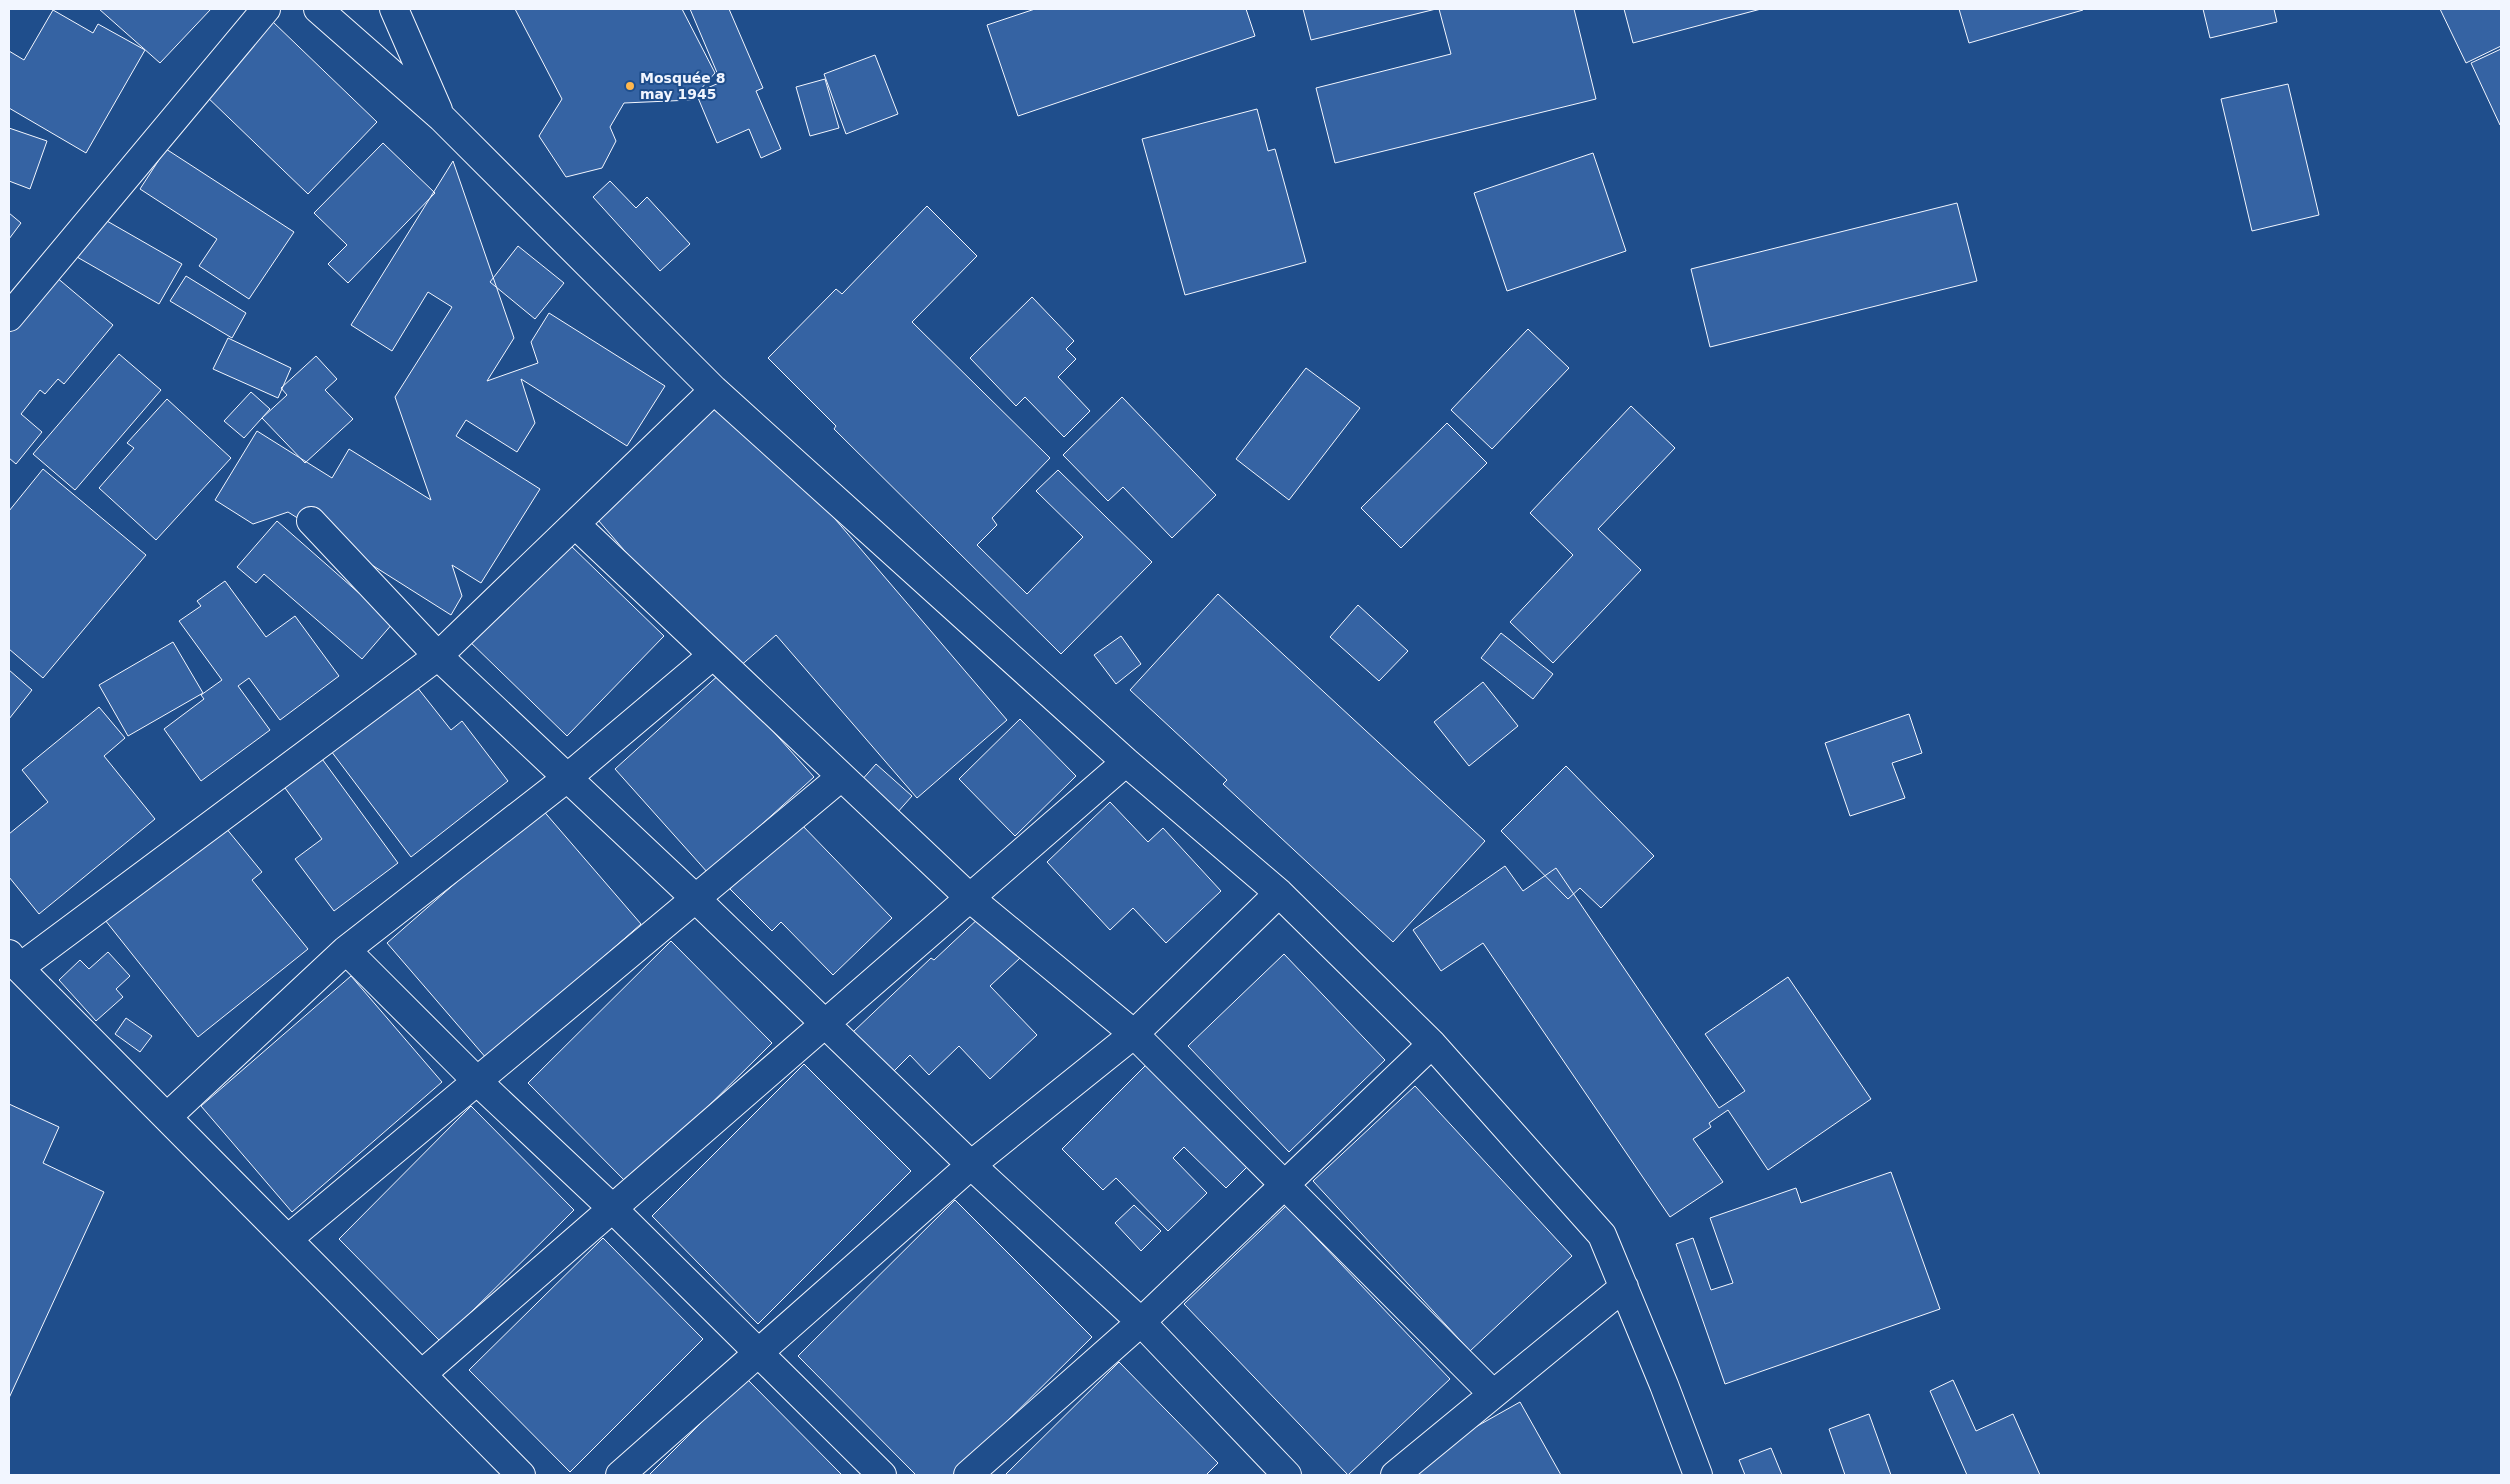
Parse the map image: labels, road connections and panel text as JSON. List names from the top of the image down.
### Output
{
  "places": ["Mosquée 8 may 1945"]
}
